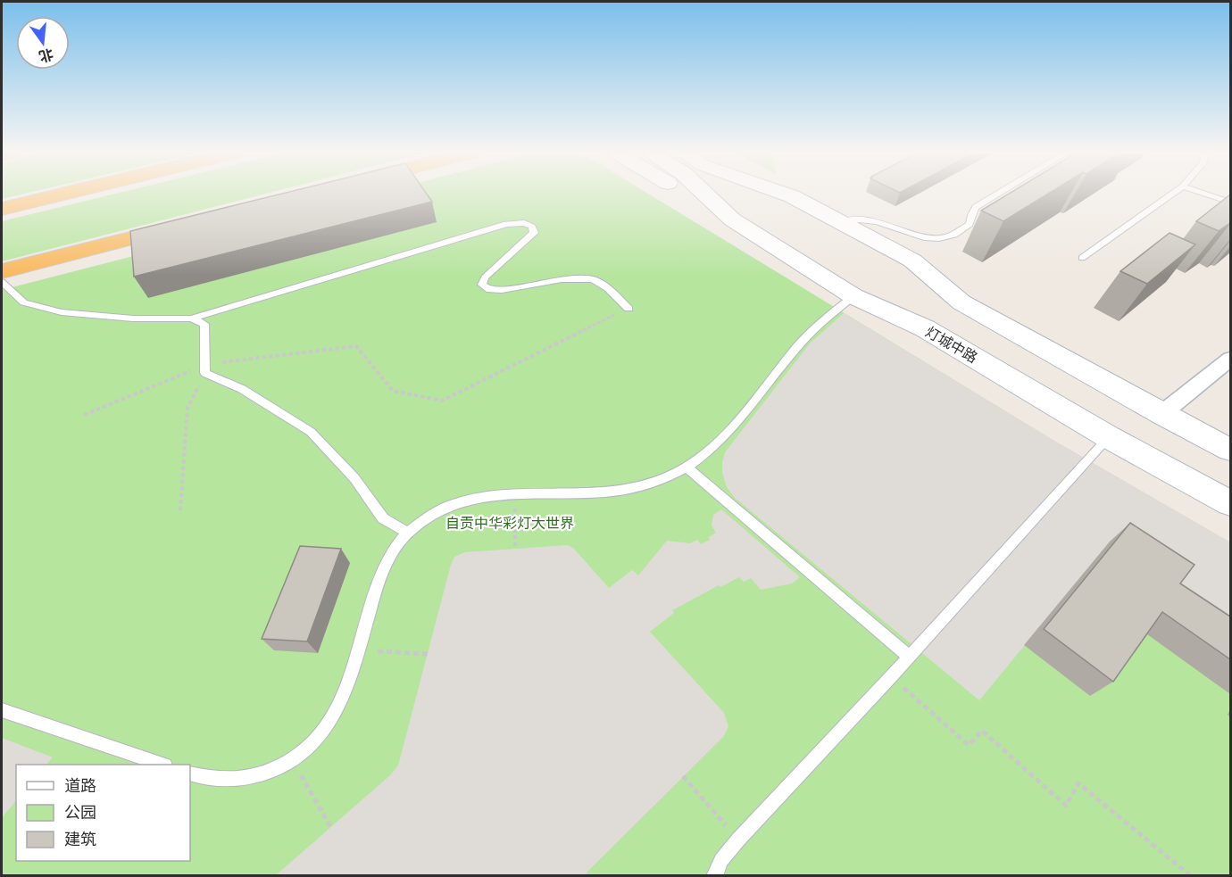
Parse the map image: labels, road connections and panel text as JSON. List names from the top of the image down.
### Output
{
  "streets": {
    "main road": ["灯城中路"]
  },
  "parks": ["自贡中华彩灯大世界"],
  "legend": ["道路", "公园", "建筑"],
  "north": "bottom"
}
